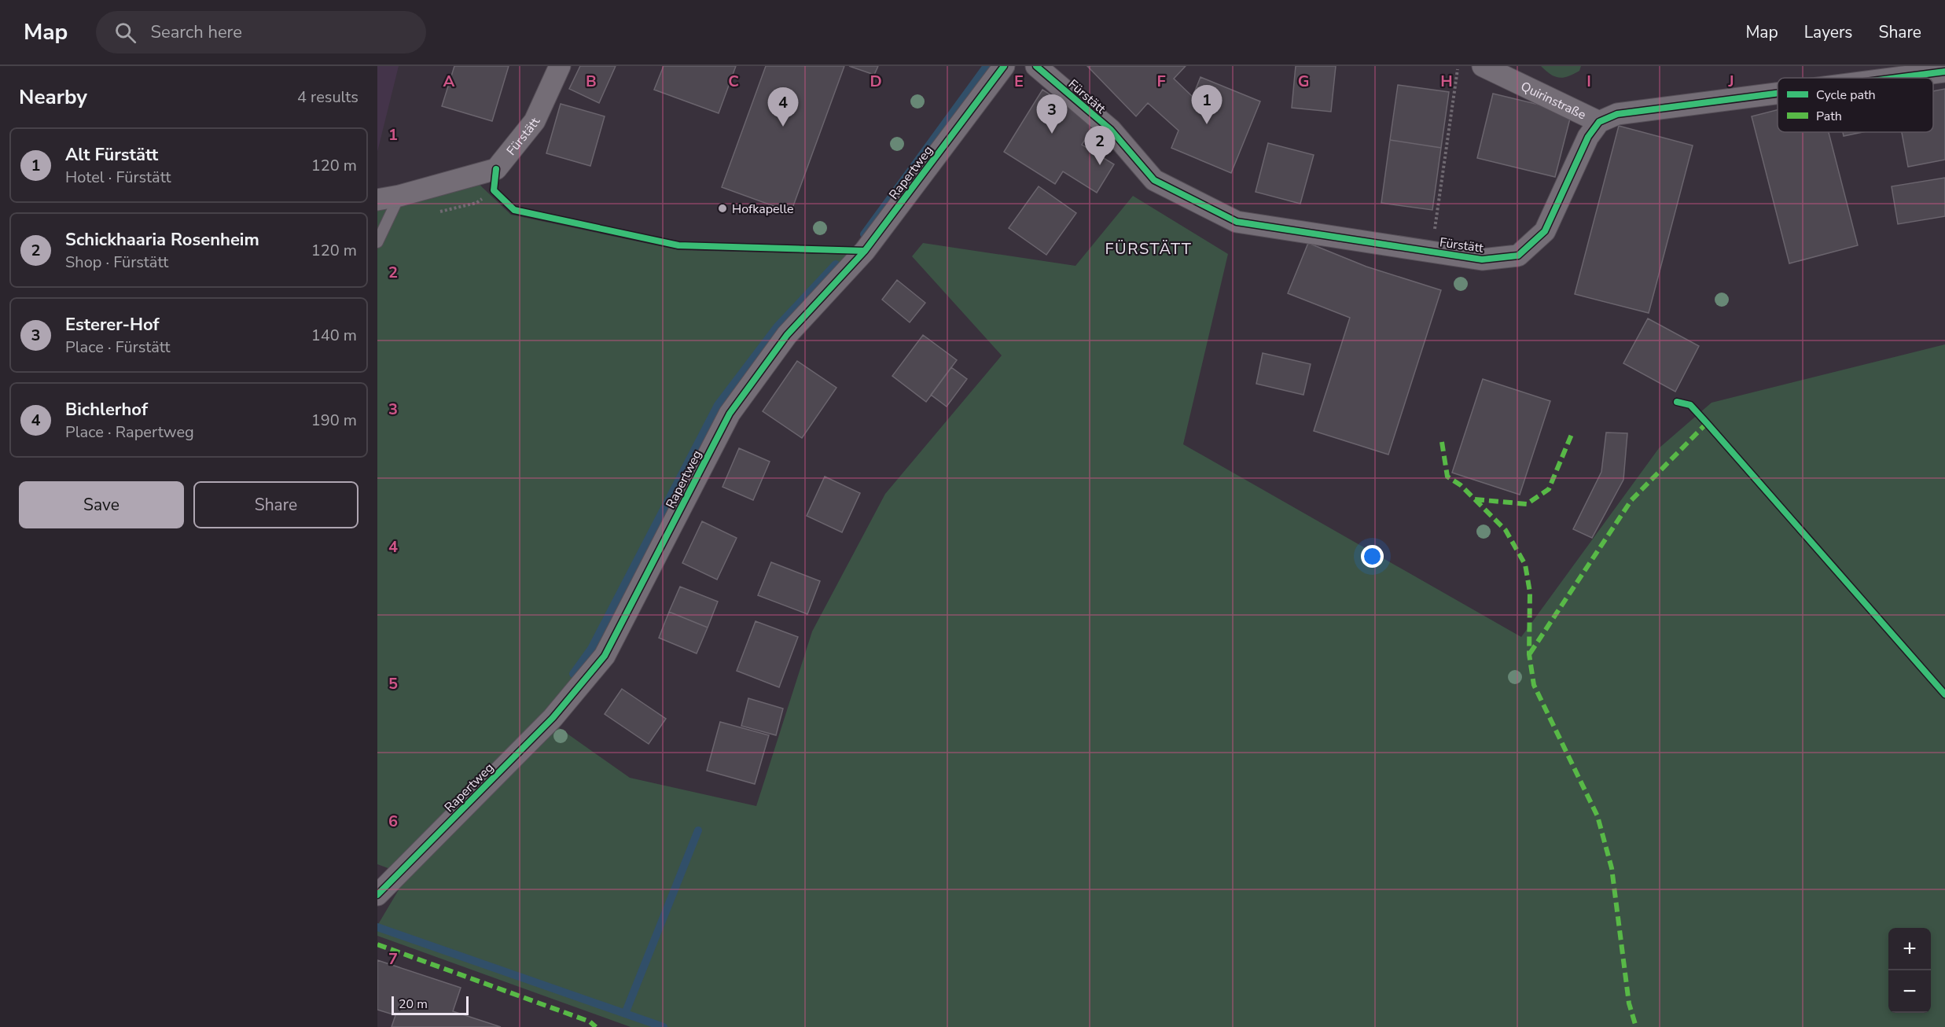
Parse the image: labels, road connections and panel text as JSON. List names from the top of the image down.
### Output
{
  "streets": {
    "street": ["Fürstätt", "Quirinstraße", "Rapertweg"]
  },
  "crossings": [
    ["Fürstätt", "Quirinstraße"]
  ],
  "districts": ["FÜRSTÄTT"],
  "places": ["Hofkapelle"],
  "legend": ["Cycle path", "Path"],
  "scale_bar": "20 m",
  "page": {
    "header": "Map",
    "search": "Search here",
    "nav": ["Map", "Layers", "Share"],
    "heading": ["Nearby", "4 results"],
    "pins": [
      "1",
      "4",
      "3",
      "2"
    ],
    "list": [
      {
        "mark": "1",
        "name": "Alt Fürstätt",
        "note": "Hotel · Fürstätt",
        "value": "120 m"
      },
      {
        "mark": "2",
        "name": "Schickhaaria Rosenheim",
        "note": "Shop · Fürstätt",
        "value": "120 m"
      },
      {
        "mark": "3",
        "name": "Esterer-Hof",
        "note": "Place · Fürstätt",
        "value": "140 m"
      },
      {
        "mark": "4",
        "name": "Bichlerhof",
        "note": "Place · Rapertweg",
        "value": "190 m"
      }
    ],
    "buttons": ["Save", "Share"],
    "map_buttons": ["+", "−"],
    "scale": "20 m"
  },
  "grid": {
    "columns": [
      "A",
      "B",
      "C",
      "D",
      "E",
      "F",
      "G",
      "H",
      "I",
      "J"
    ],
    "rows": [
      "1",
      "2",
      "3",
      "4",
      "5",
      "6",
      "7"
    ]
  }
}
